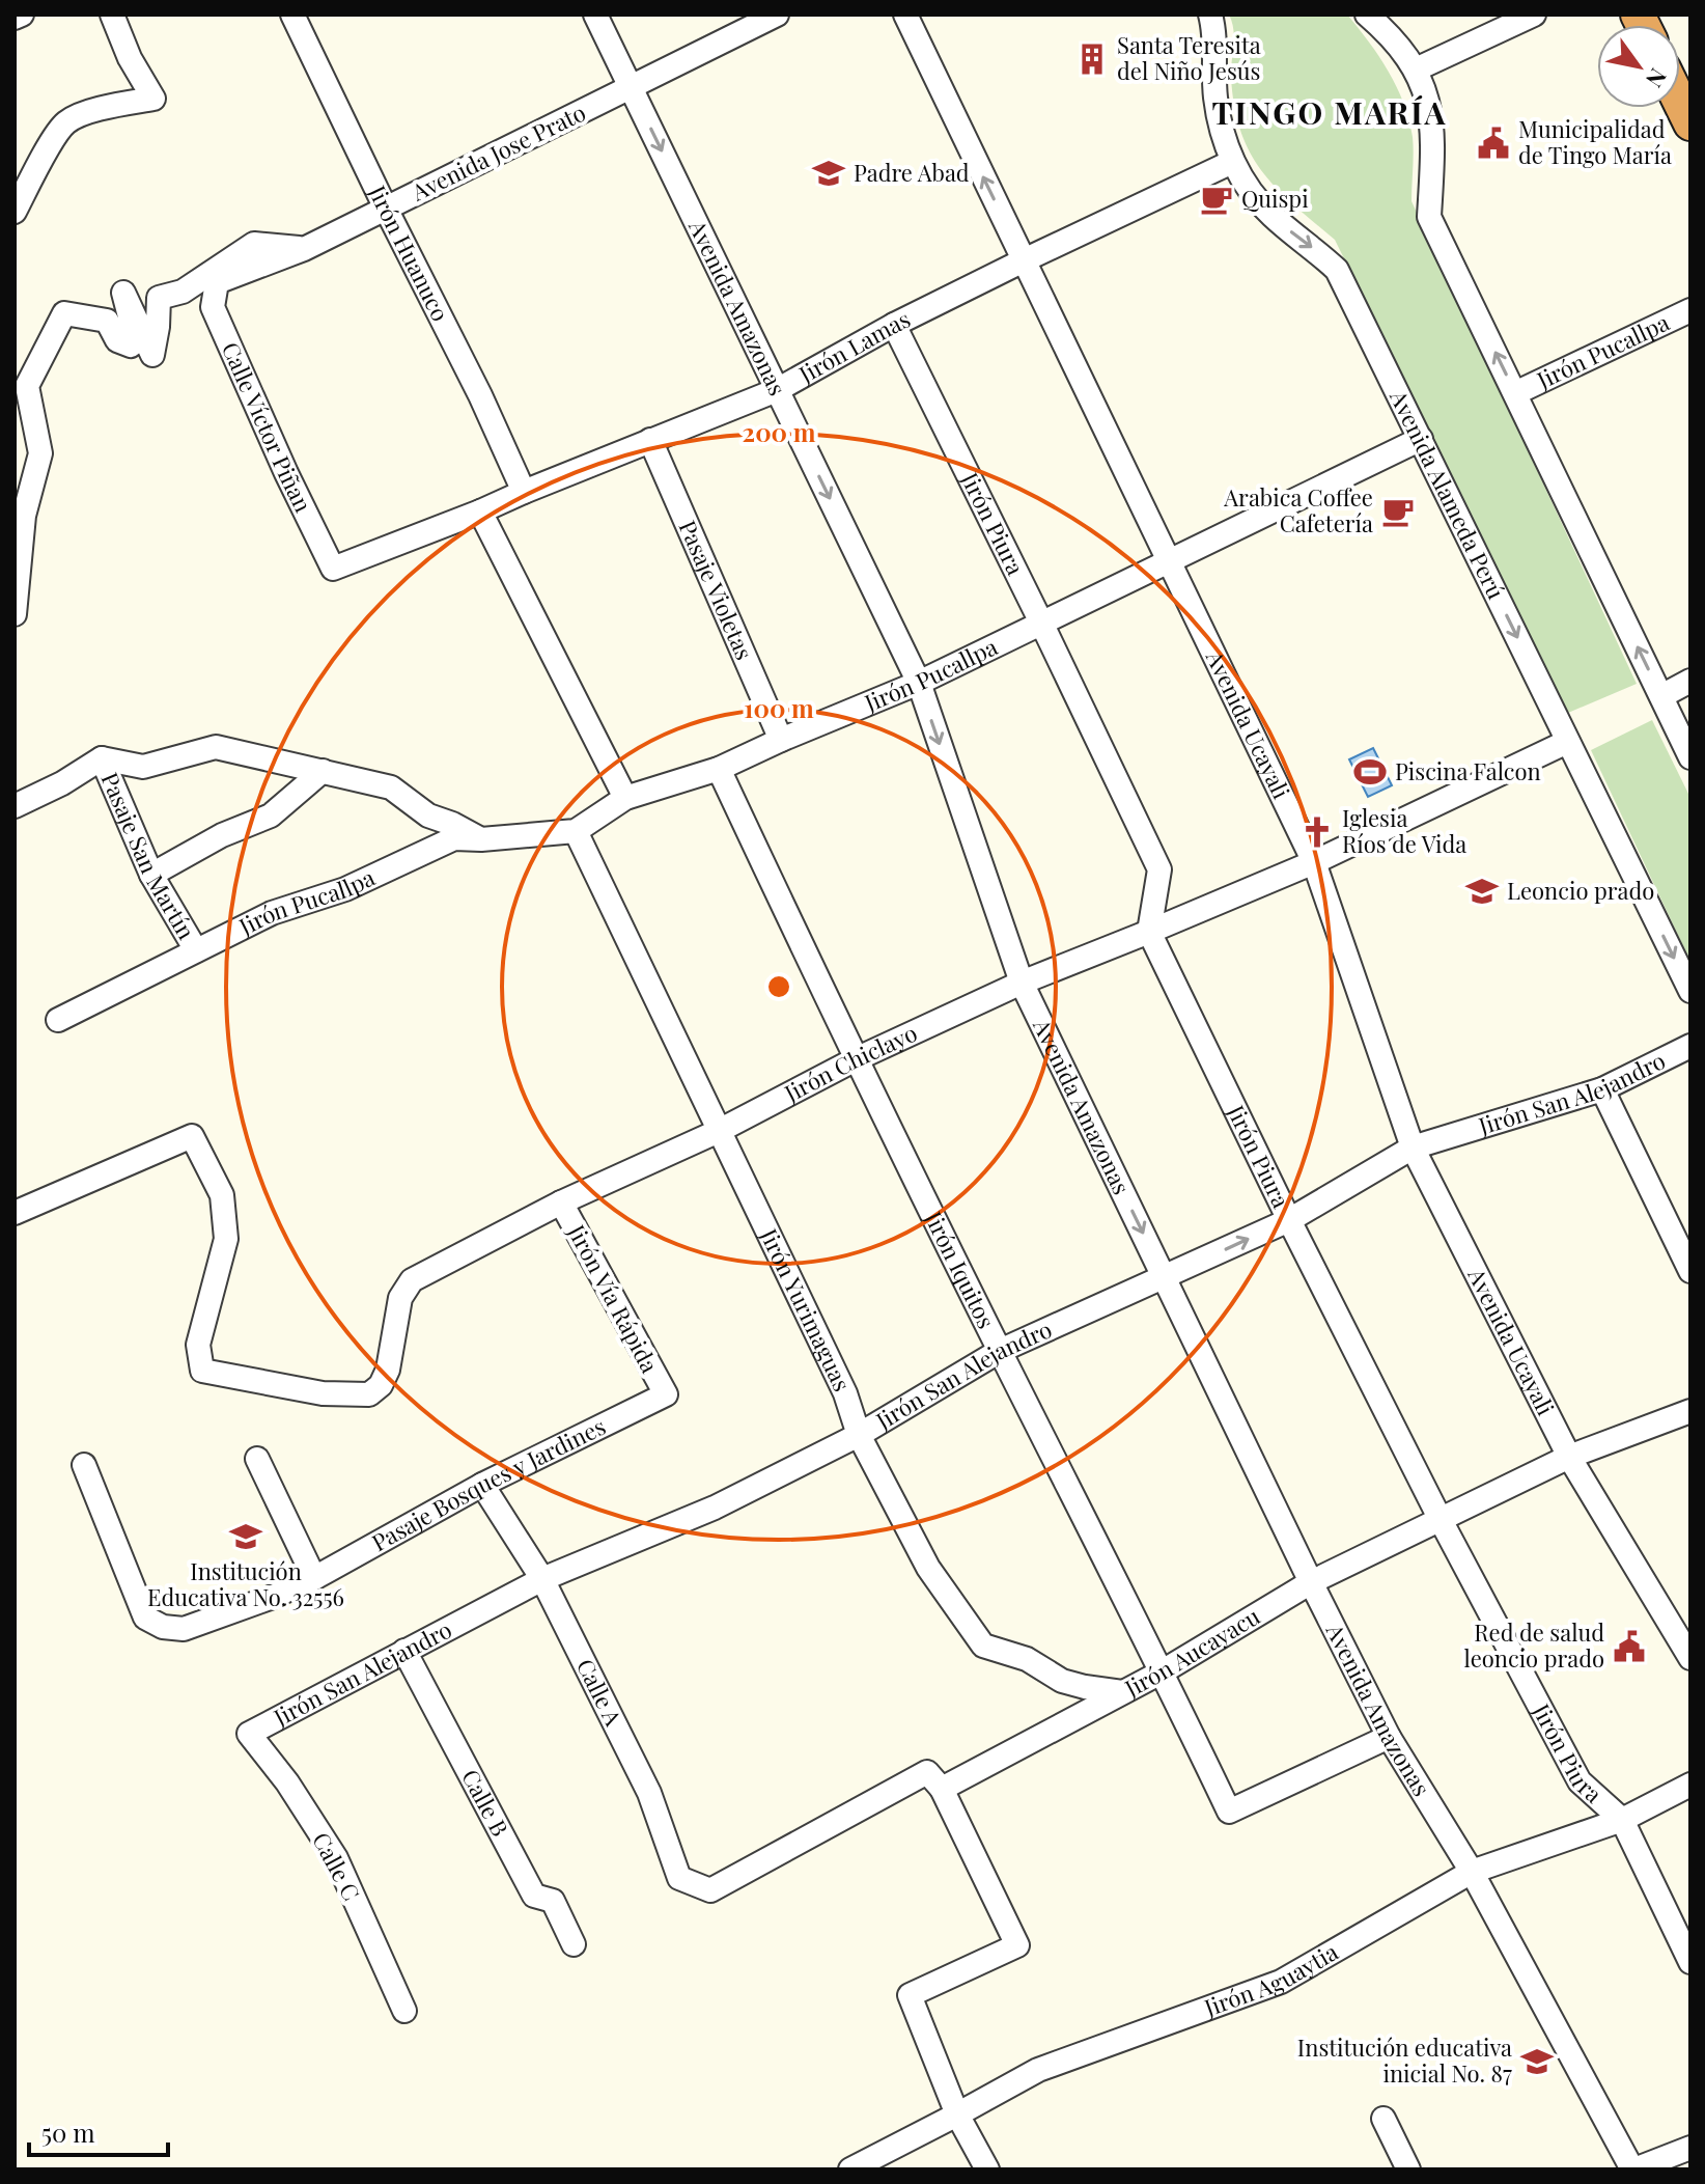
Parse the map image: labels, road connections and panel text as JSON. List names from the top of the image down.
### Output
{
  "streets": {
    "street": [
      "Avenida Jose Prato",
      "Jirón Huanuco",
      "Avenida Amazonas",
      "Jirón Lamas",
      "Jirón Pucallpa",
      "Calle Víctor Piñan",
      "Avenida Alameda Perú",
      "Jirón Piura",
      "Pasaje Violetas",
      "Avenida Ucayali",
      "Pasaje San Martín",
      "Jirón Chiclayo",
      "Jirón San Alejandro",
      "Jirón Iquitos",
      "Jirón Vía Rápida",
      "Jirón Yurimaguas",
      "Pasaje Bosques y Jardines",
      "Jirón Aucayacu",
      "Calle A",
      "Calle B",
      "Calle C",
      "Jirón Aguaytia"
    ]
  },
  "crossings": [
    ["Avenida Jose Prato", "Jirón Huanuco"],
    ["Avenida Jose Prato", "Avenida Amazonas"],
    ["Avenida Jose Prato", "Calle Víctor Piñan"],
    ["Jirón Huanuco", "Jirón Lamas"],
    ["Avenida Amazonas", "Jirón Lamas"],
    ["Avenida Amazonas", "Jirón Pucallpa"],
    ["Avenida Amazonas", "Jirón Chiclayo"],
    ["Avenida Amazonas", "Jirón San Alejandro"],
    ["Avenida Amazonas", "Jirón Iquitos"],
    ["Avenida Amazonas", "Jirón Aucayacu"],
    ["Avenida Amazonas", "Jirón Aguaytia"],
    ["Jirón Lamas", "Calle Víctor Piñan"],
    ["Jirón Lamas", "Avenida Alameda Perú"],
    ["Jirón Lamas", "Jirón Piura"],
    ["Jirón Lamas", "Pasaje Violetas"],
    ["Jirón Lamas", "Avenida Ucayali"],
    ["Jirón Pucallpa", "Avenida Alameda Perú"],
    ["Jirón Pucallpa", "Jirón Piura"],
    ["Jirón Pucallpa", "Pasaje Violetas"],
    ["Jirón Pucallpa", "Avenida Ucayali"],
    ["Jirón Pucallpa", "Pasaje San Martín"],
    ["Jirón Pucallpa", "Jirón Iquitos"],
    ["Jirón Pucallpa", "Jirón Yurimaguas"],
    ["Avenida Alameda Perú", "Jirón Chiclayo"],
    ["Jirón Piura", "Jirón Chiclayo"],
    ["Jirón Piura", "Jirón San Alejandro"],
    ["Jirón Piura", "Jirón Aucayacu"],
    ["Jirón Piura", "Jirón Aguaytia"],
    ["Avenida Ucayali", "Jirón Chiclayo"],
    ["Avenida Ucayali", "Jirón San Alejandro"],
    ["Avenida Ucayali", "Jirón Aucayacu"],
    ["Jirón Chiclayo", "Jirón Iquitos"],
    ["Jirón Chiclayo", "Jirón Vía Rápida"],
    ["Jirón Chiclayo", "Jirón Yurimaguas"],
    ["Jirón San Alejandro", "Jirón Iquitos"],
    ["Jirón San Alejandro", "Jirón Yurimaguas"],
    ["Jirón San Alejandro", "Calle A"],
    ["Jirón San Alejandro", "Calle B"],
    ["Jirón San Alejandro", "Calle C"],
    ["Jirón Iquitos", "Jirón Aucayacu"],
    ["Jirón Vía Rápida", "Pasaje Bosques y Jardines"],
    ["Jirón Yurimaguas", "Jirón Aucayacu"],
    ["Pasaje Bosques y Jardines", "Calle A"],
    ["Jirón Aucayacu", "Calle A"]
  ],
  "one_way": ["Avenida Amazonas"],
  "districts": ["TINGO MARÍA"],
  "places": {
    "building": ["Santa Teresita del Niño Jesús"],
    "public building": ["Municipalidad de Tingo María", "Red de salud leoncio prado"],
    "school or university": [
      "Padre Abad",
      "Leoncio prado",
      "Institución Educativa No. 32556",
      "Institución educativa inicial No. 87"
    ],
    "cafe": ["Quispi", "Arabica Coffee Cafetería"],
    "sports": ["Piscina Falcon"],
    "church": ["Iglesia Ríos de Vida"]
  },
  "scale_bar": "50 m",
  "north": "bottom right",
  "rings": ["200 m", "100 m"]
}
